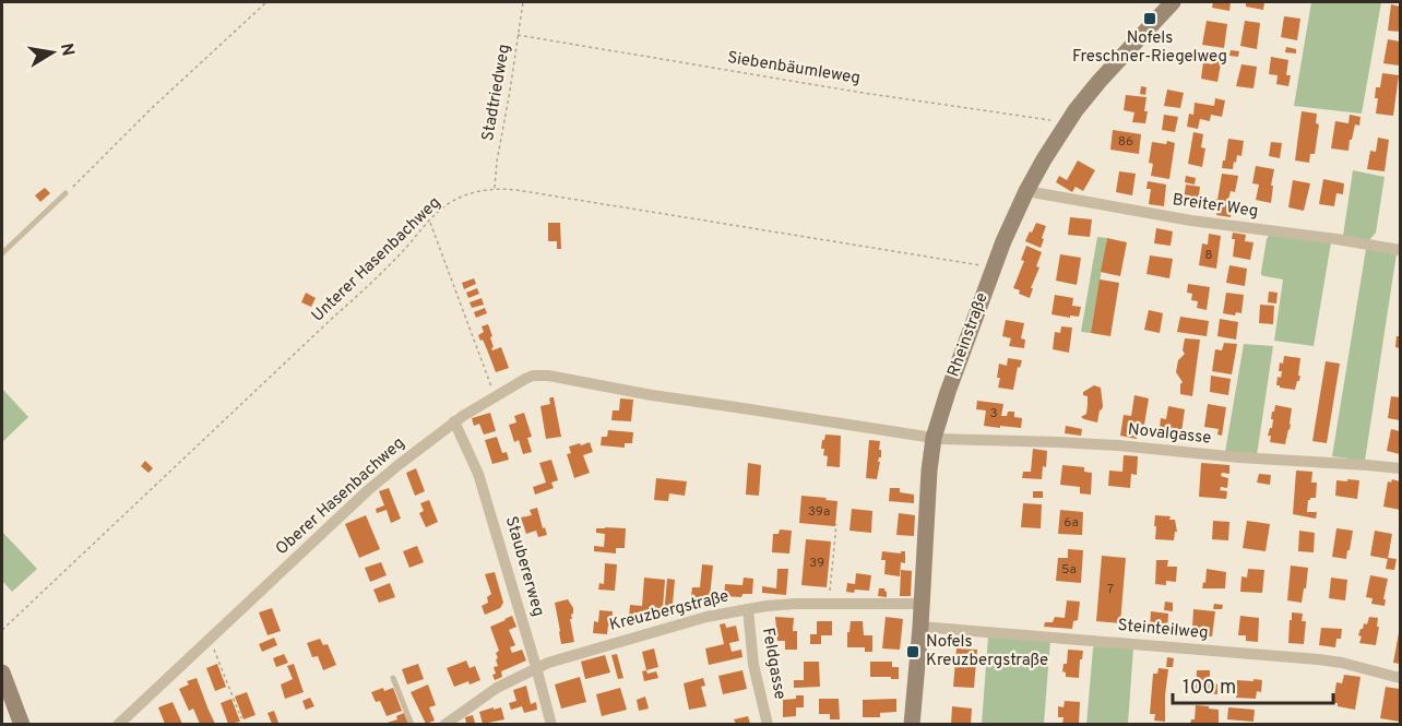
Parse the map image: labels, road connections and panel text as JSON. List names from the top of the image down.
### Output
{
  "streets": {
    "main road": ["Rheinstraße"],
    "street": [
      "Breiter Weg",
      "Novalgasse",
      "Oberer Hasenbachweg",
      "Staubererweg",
      "Kreuzbergstraße",
      "Steinteilweg",
      "Feldgasse"
    ],
    "path": ["Siebenbäumleweg", "Stadtriedweg", "Unterer Hasenbachweg"]
  },
  "crossings": [
    ["Siebenbäumleweg", "Stadtriedweg"],
    ["Siebenbäumleweg", "Rheinstraße"],
    ["Stadtriedweg", "Unterer Hasenbachweg"],
    ["Breiter Weg", "Rheinstraße"],
    ["Unterer Hasenbachweg", "Rheinstraße"],
    ["Rheinstraße", "Novalgasse"],
    ["Rheinstraße", "Oberer Hasenbachweg"],
    ["Rheinstraße", "Kreuzbergstraße"],
    ["Rheinstraße", "Steinteilweg"],
    ["Novalgasse", "Oberer Hasenbachweg"],
    ["Oberer Hasenbachweg", "Staubererweg"],
    ["Staubererweg", "Kreuzbergstraße"],
    ["Kreuzbergstraße", "Feldgasse"]
  ],
  "places": {
    "transit": ["Nofels Freschner-Riegelweg", "Nofels Kreuzbergstraße"]
  },
  "house_numbers": [
    "86",
    "8",
    "3",
    "39a",
    "6a",
    "39",
    "5a",
    "7"
  ],
  "scale_bar": "100 m",
  "north": "right"
}
